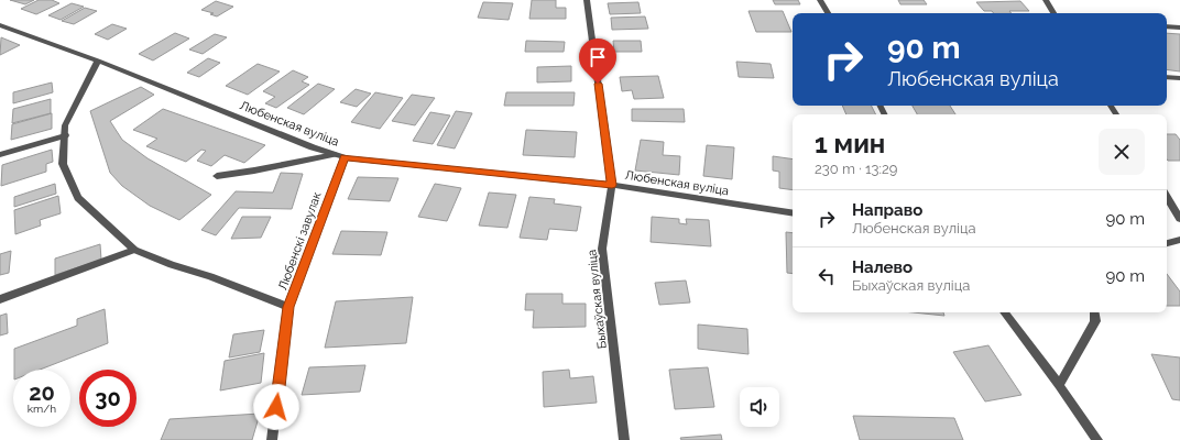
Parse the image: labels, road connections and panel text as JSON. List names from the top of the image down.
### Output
{
  "streets": {
    "street": ["Любенская вуліца", "Любенскі завулак", "Быхаўская вуліца"]
  },
  "crossings": [
    ["Любенская вуліца", "Любенскі завулак"],
    ["Любенская вуліца", "Быхаўская вуліца"]
  ],
  "page": {
    "turn": ["90 m", "Любенская вуліца"],
    "heading": ["1 мин", "230 m · 13:29"],
    "list": [
      {
        "name": "Направо",
        "note": "Любенская вуліца",
        "value": "90 m"
      },
      {
        "name": "Налево",
        "note": "Быхаўская вуліца",
        "value": "90 m"
      }
    ],
    "speed": "20 km/h",
    "limit": "30"
  }
}
